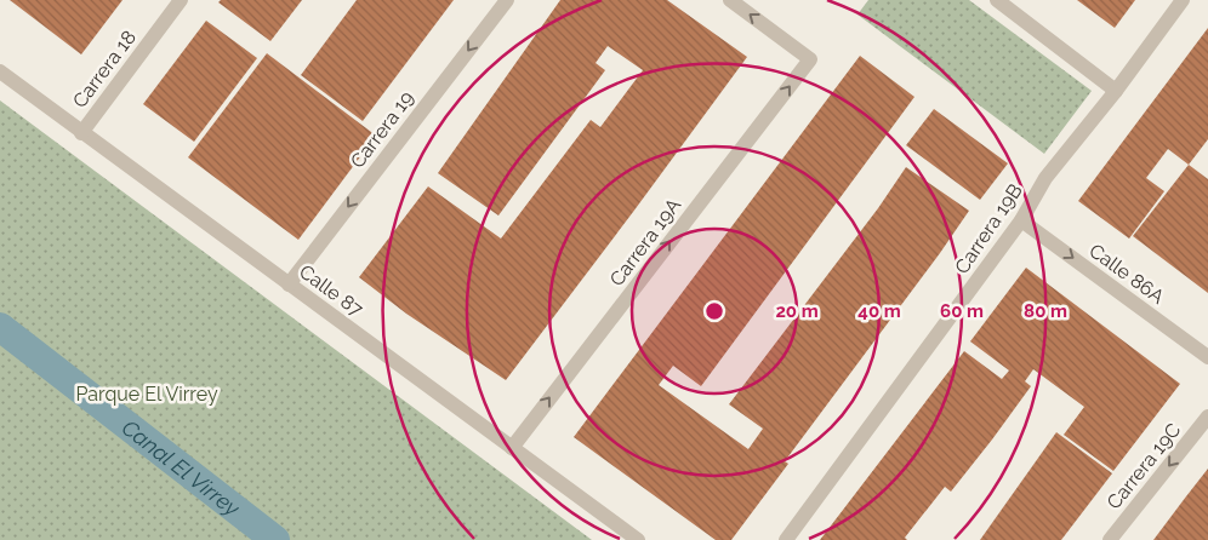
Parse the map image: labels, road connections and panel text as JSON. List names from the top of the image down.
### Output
{
  "streets": {
    "street": [
      "Carrera 18",
      "Carrera 19",
      "Carrera 19B",
      "Carrera 19A",
      "Calle 86A",
      "Calle 87",
      "Carrera 19C"
    ]
  },
  "crossings": [
    ["Carrera 18", "Calle 87"],
    ["Carrera 19", "Calle 87"],
    ["Carrera 19B", "Calle 86A"],
    ["Carrera 19A", "Calle 87"]
  ],
  "one_way": [
    "Carrera 19",
    "Carrera 19A",
    "Calle 86A",
    "Carrera 19C"
  ],
  "water": ["Canal El Virrey"],
  "parks": ["Parque El Virrey"],
  "rings": [
    "20 m",
    "40 m",
    "60 m",
    "80 m"
  ]
}
